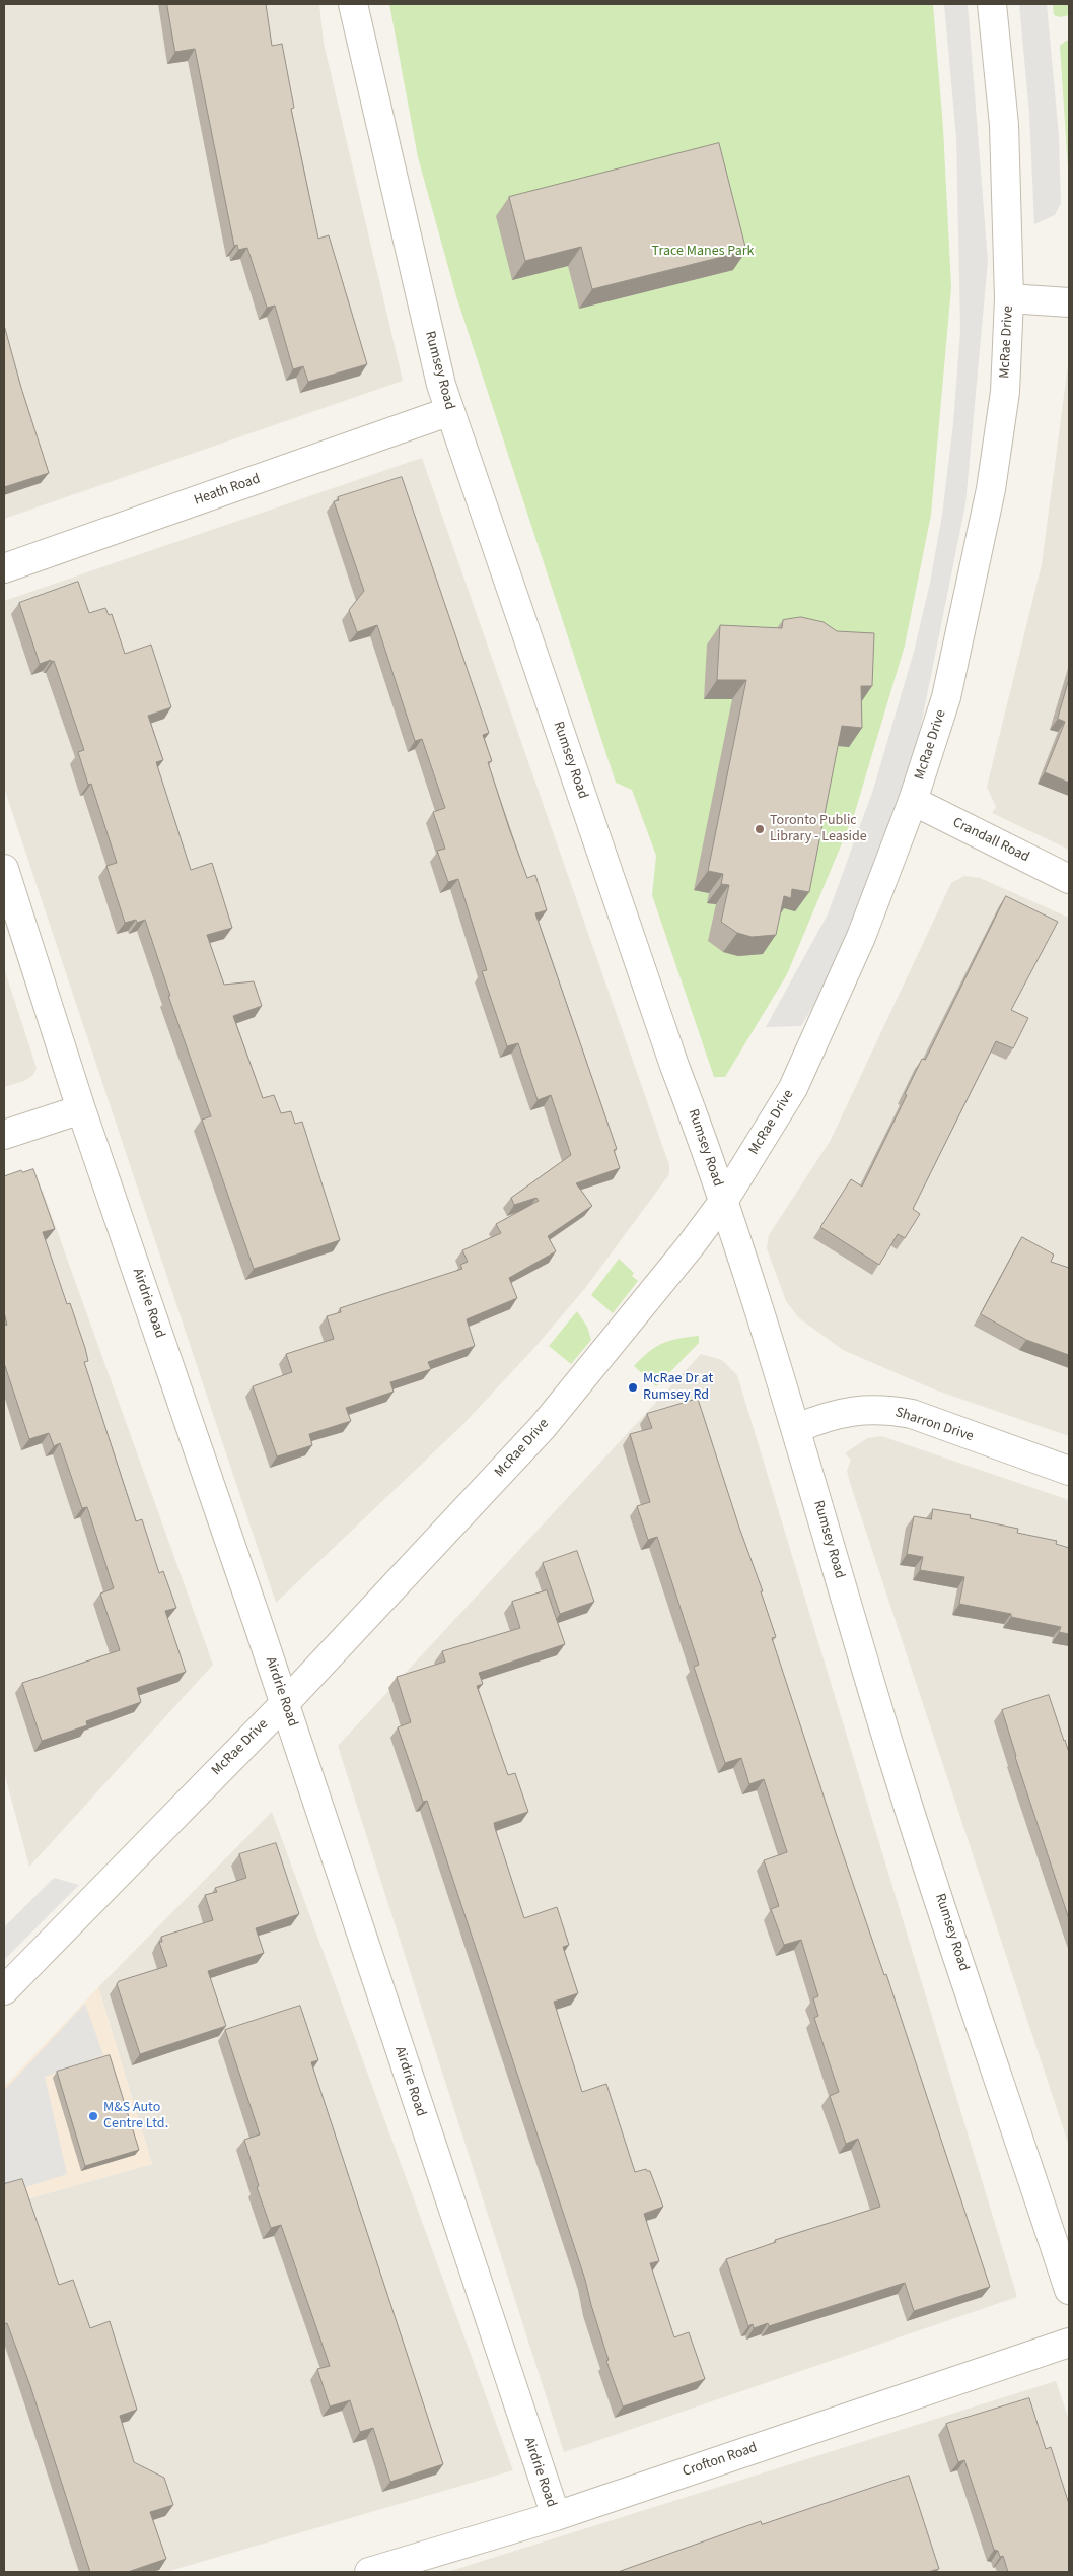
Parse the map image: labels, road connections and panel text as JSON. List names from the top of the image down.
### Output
{
  "streets": {
    "street": [
      "McRae Drive",
      "Rumsey Road",
      "Heath Road",
      "Crandall Road",
      "Airdrie Road",
      "Sharron Drive",
      "Crofton Road"
    ]
  },
  "crossings": [
    ["McRae Drive", "Rumsey Road"],
    ["McRae Drive", "Crandall Road"],
    ["McRae Drive", "Airdrie Road"],
    ["Rumsey Road", "Heath Road"],
    ["Rumsey Road", "Sharron Drive"],
    ["Airdrie Road", "Crofton Road"]
  ],
  "parks": ["Trace Manes Park"],
  "places": ["Toronto Public Library - Leaside", "McRae Dr at Rumsey Rd", "M&S Auto Centre Ltd."]
}
